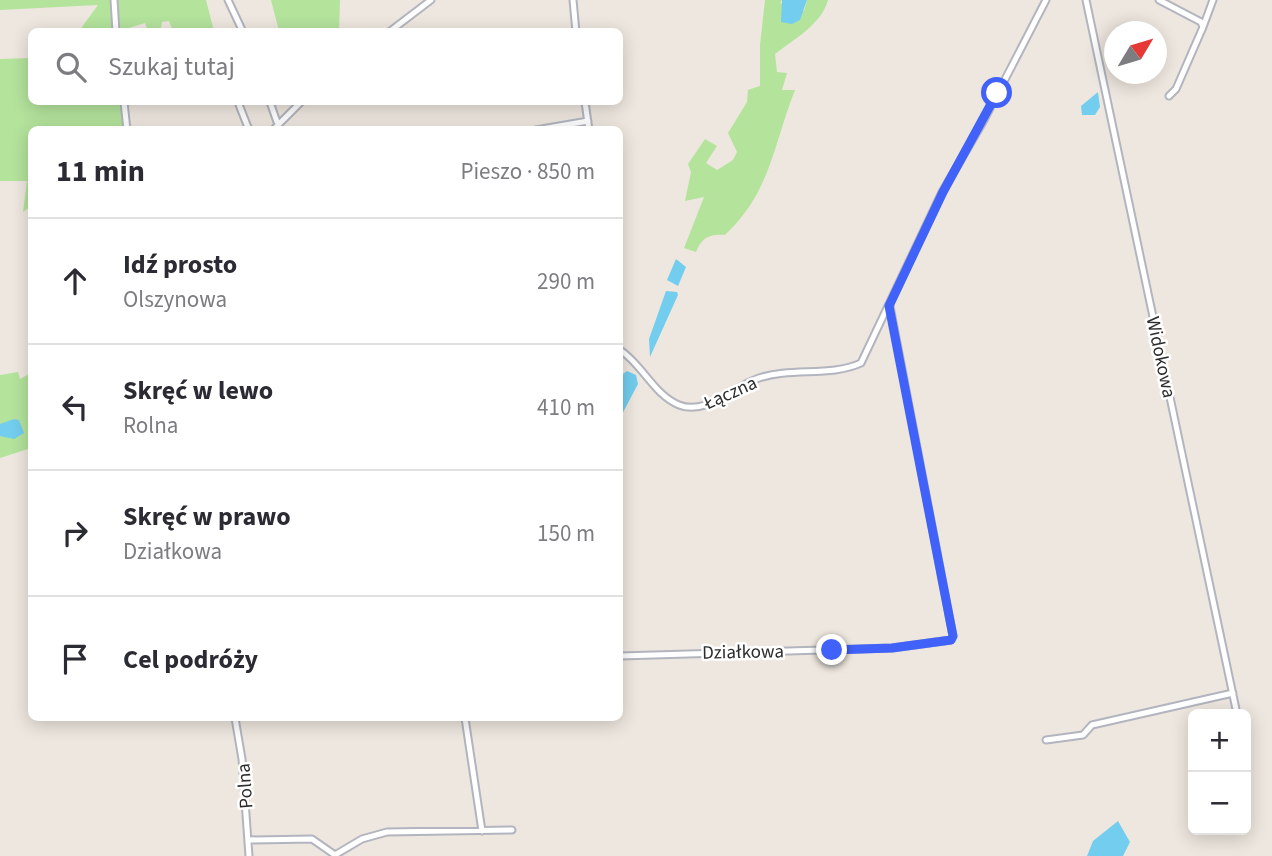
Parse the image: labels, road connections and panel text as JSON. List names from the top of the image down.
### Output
{
  "streets": {
    "street": [
      "Widokowa",
      "Łączna",
      "Działkowa",
      "Polna"
    ]
  },
  "crossings": [
    ["Łączna", "Działkowa"]
  ],
  "north": "top right",
  "page": {
    "search": "Szukaj tutaj",
    "heading": ["11 min", "Pieszo · 850 m"],
    "list": [
      ["Idź prosto", "Olszynowa", "290 m"],
      ["Skręć w lewo", "Rolna", "410 m"],
      ["Skręć w prawo", "Działkowa", "150 m"],
      "Cel podróży"
    ],
    "map_buttons": ["+", "−"]
  }
}
